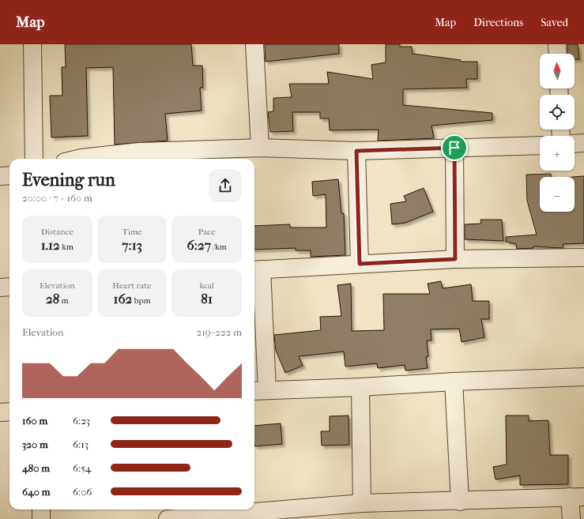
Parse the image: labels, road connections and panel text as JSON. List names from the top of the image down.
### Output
{
  "north": "top",
  "page": {
    "header": "Map",
    "nav": ["Map", "Directions", "Saved"],
    "map_buttons": ["+", "−"],
    "heading": ["Evening run", "20:00 · 7 × 160 m"],
    "stats": [
      ["Distance", "1.12 km"],
      ["Time", "7:13"],
      ["Pace", "6:27 /km"],
      ["Elevation", "28 m"],
      ["Heart rate", "162 bpm"],
      ["kcal", "81"]
    ],
    "chart": ["Elevation", "219–222 m"],
    "list": [
      {
        "name": "160 m",
        "note": "6:23"
      },
      {
        "name": "320 m",
        "note": "6:13"
      },
      {
        "name": "480 m",
        "note": "6:54"
      },
      {
        "name": "640 m",
        "note": "6:06"
      }
    ]
  }
}
